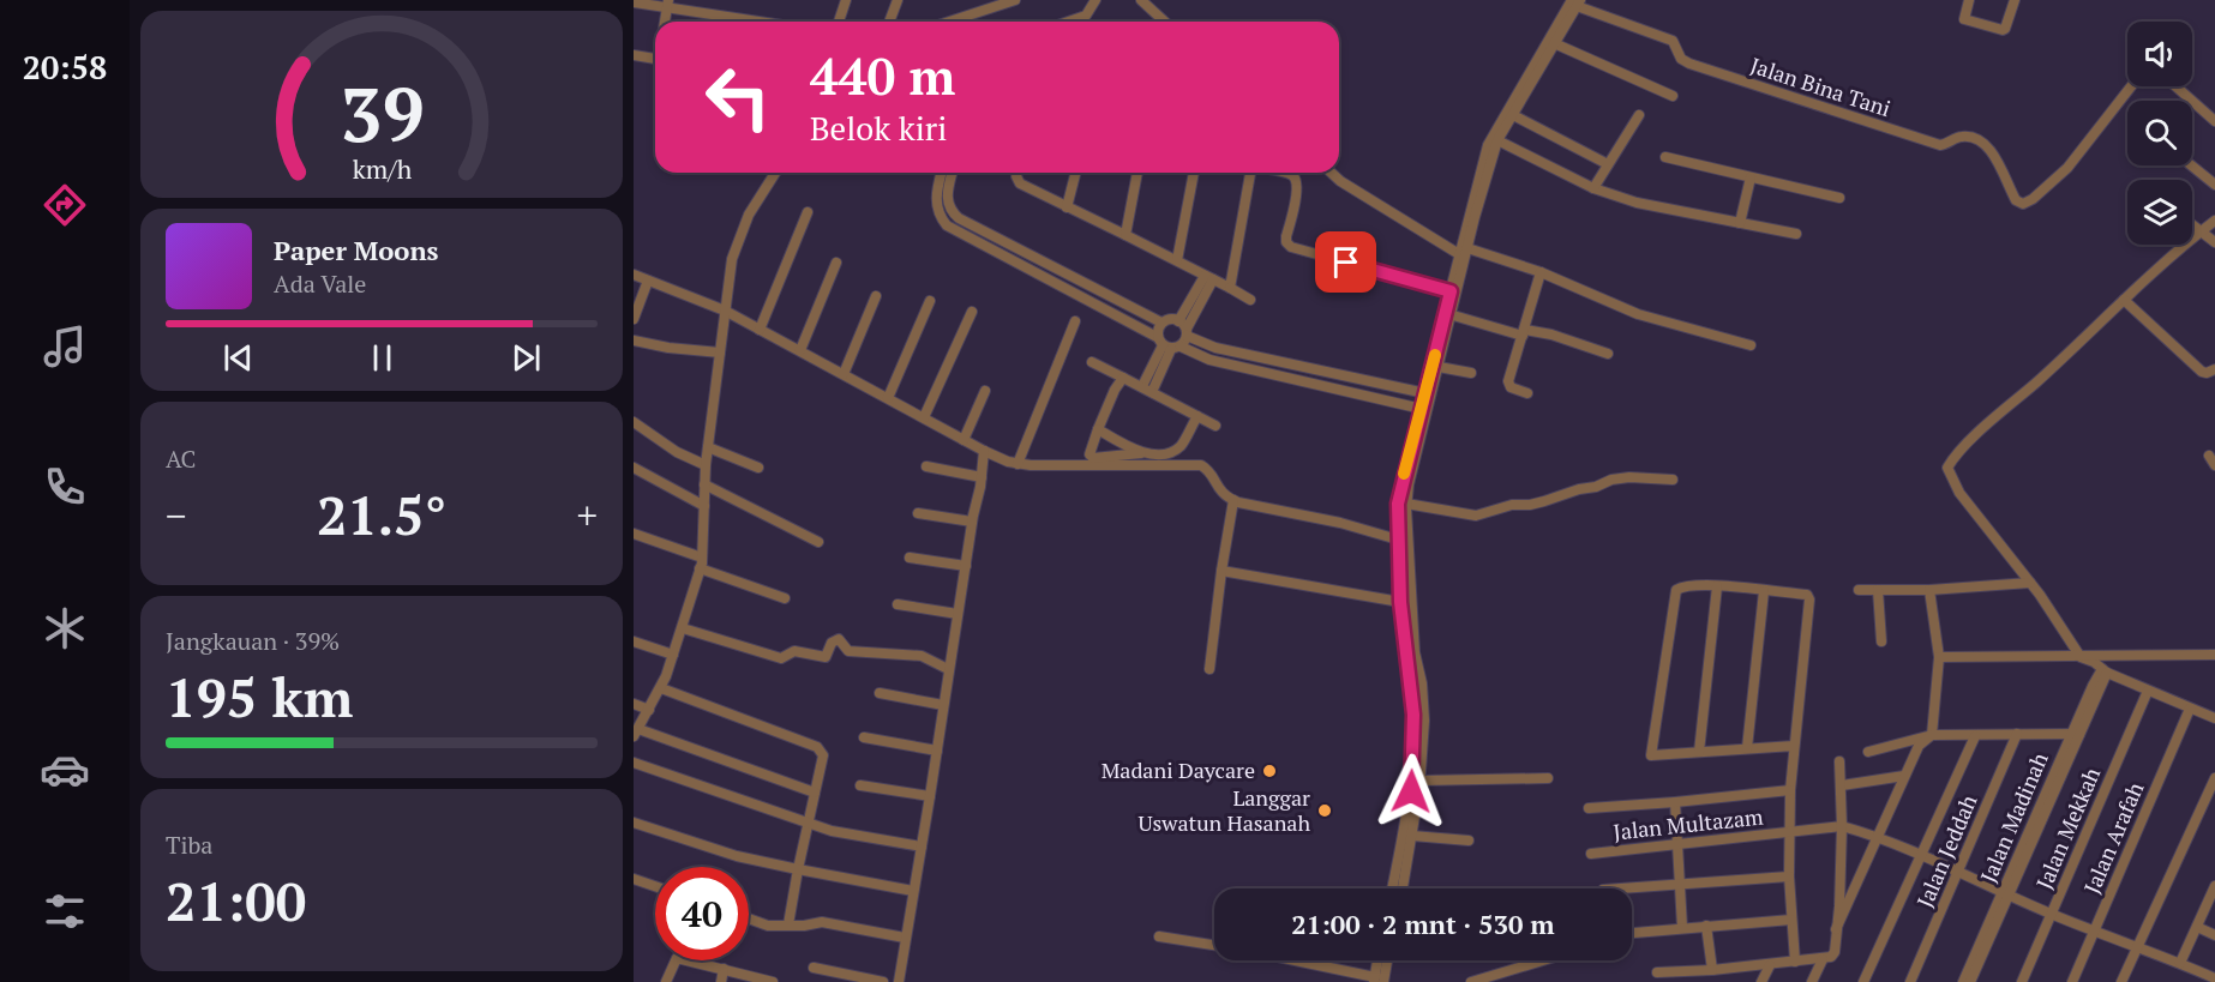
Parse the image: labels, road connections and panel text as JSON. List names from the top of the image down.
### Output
{
  "streets": {
    "street": [
      "Jalan Bina Tani",
      "Jalan Madinah",
      "Jalan Multazam",
      "Jalan Mekkah",
      "Jalan Arafah",
      "Jalan Jeddah"
    ]
  },
  "places": ["Madani Daycare", "Langgar Uswatun Hasanah"],
  "page": {
    "tabs": "20:58",
    "turn": ["440 m", "Belok kiri"],
    "song": ["Paper Moons", "Ada Vale"],
    "tile": [
      "AC",
      ["Jangkauan · 39%", "195 km"],
      ["Tiba", "21:00"]
    ],
    "heat": ["−", "21.5°", "+"],
    "limit": "40",
    "trip": "21:00 · 2 mnt · 530 m",
    "gauge": ["39", "km/h"]
  }
}
